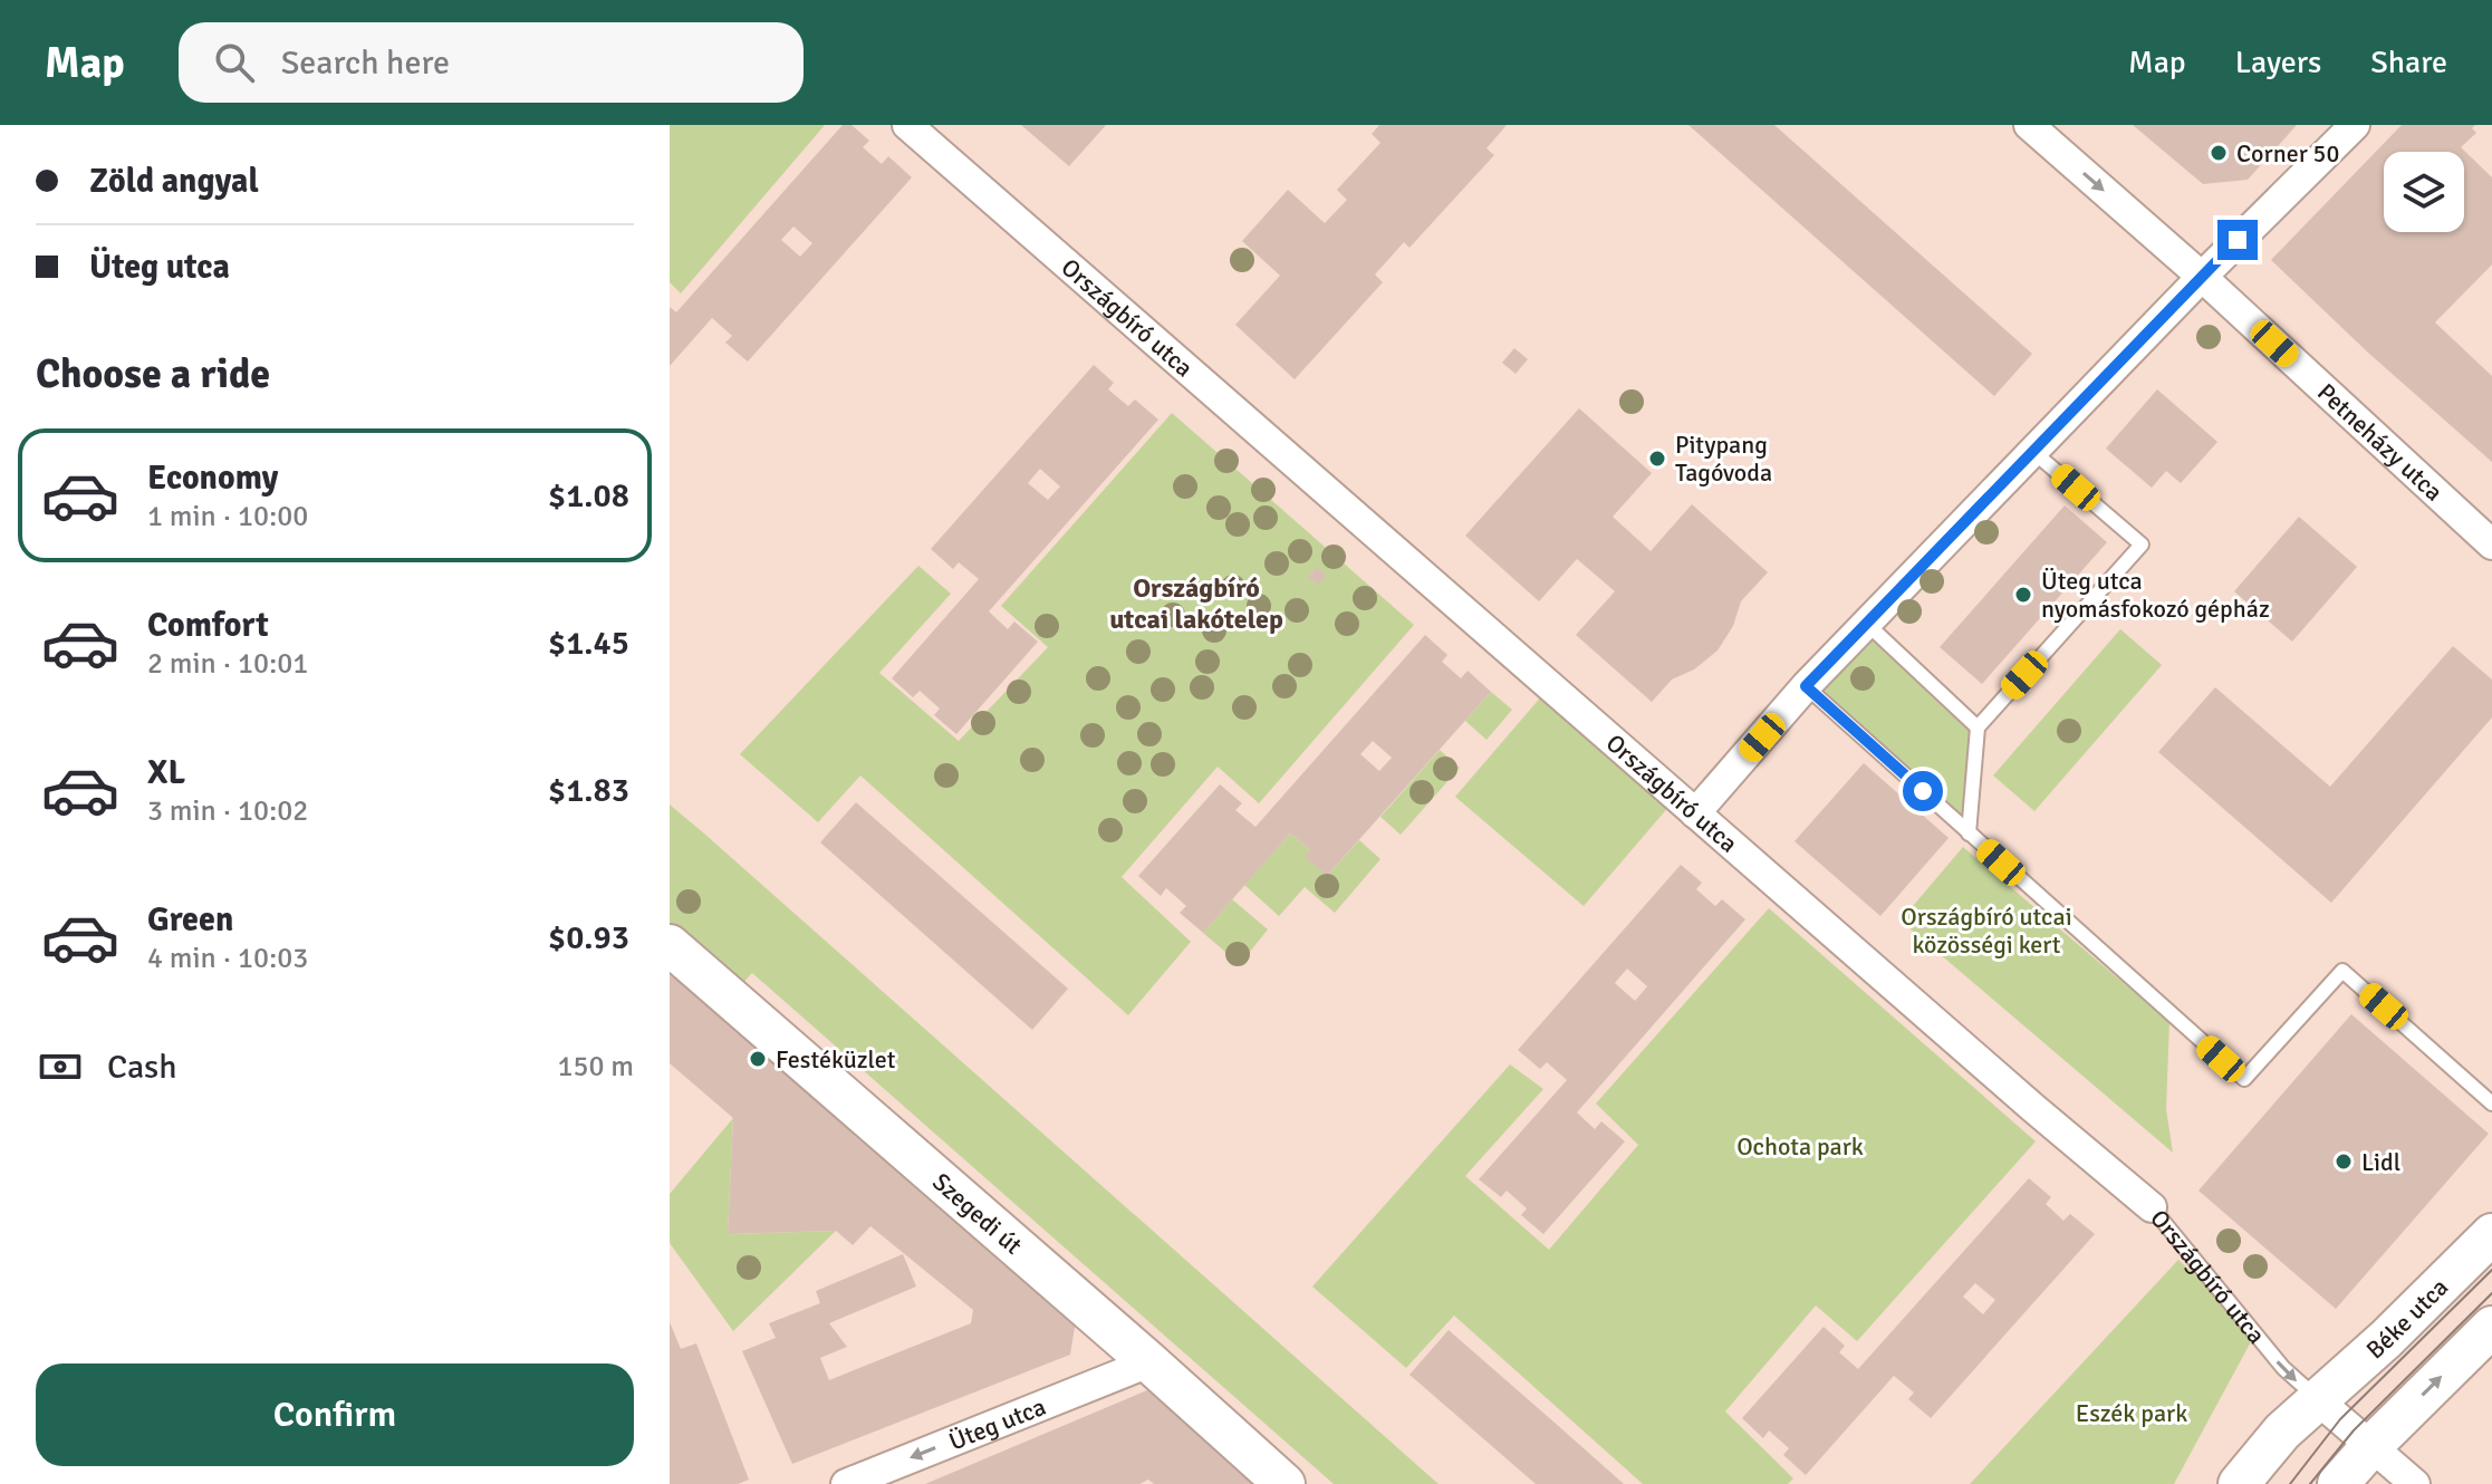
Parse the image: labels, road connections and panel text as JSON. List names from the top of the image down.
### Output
{
  "streets": {
    "street": [
      "Országbíró utca",
      "Petneházy utca",
      "Szegedi út",
      "Béke utca",
      "Üteg utca"
    ]
  },
  "crossings": [
    ["Országbíró utca", "Béke utca"],
    ["Szegedi út", "Üteg utca"]
  ],
  "one_way": ["Petneházy utca", "Üteg utca"],
  "districts": ["Országbíró utcai lakótelep"],
  "parks": ["Országbíró utcai közösségi kert", "Ochota park", "Eszék park"],
  "places": [
    "Corner 50",
    "Pitypang Tagóvoda",
    "Üteg utca nyomásfokozó gépház",
    "Festéküzlet",
    "Lidl"
  ],
  "page": {
    "header": "Map",
    "search": "Search here",
    "nav": ["Map", "Layers", "Share"],
    "banner": ["Zöld angyal", "Üteg utca"],
    "heading": "Choose a ride",
    "list": [
      {
        "name": "Economy",
        "note": "1 min · 10:00",
        "value": "$1.08"
      },
      {
        "name": "Comfort",
        "note": "2 min · 10:01",
        "value": "$1.45"
      },
      {
        "name": "XL",
        "note": "3 min · 10:02",
        "value": "$1.83"
      },
      {
        "name": "Green",
        "note": "4 min · 10:03",
        "value": "$0.93"
      }
    ],
    "pay": ["Cash", "150 m"],
    "buttons": "Confirm"
  }
}
